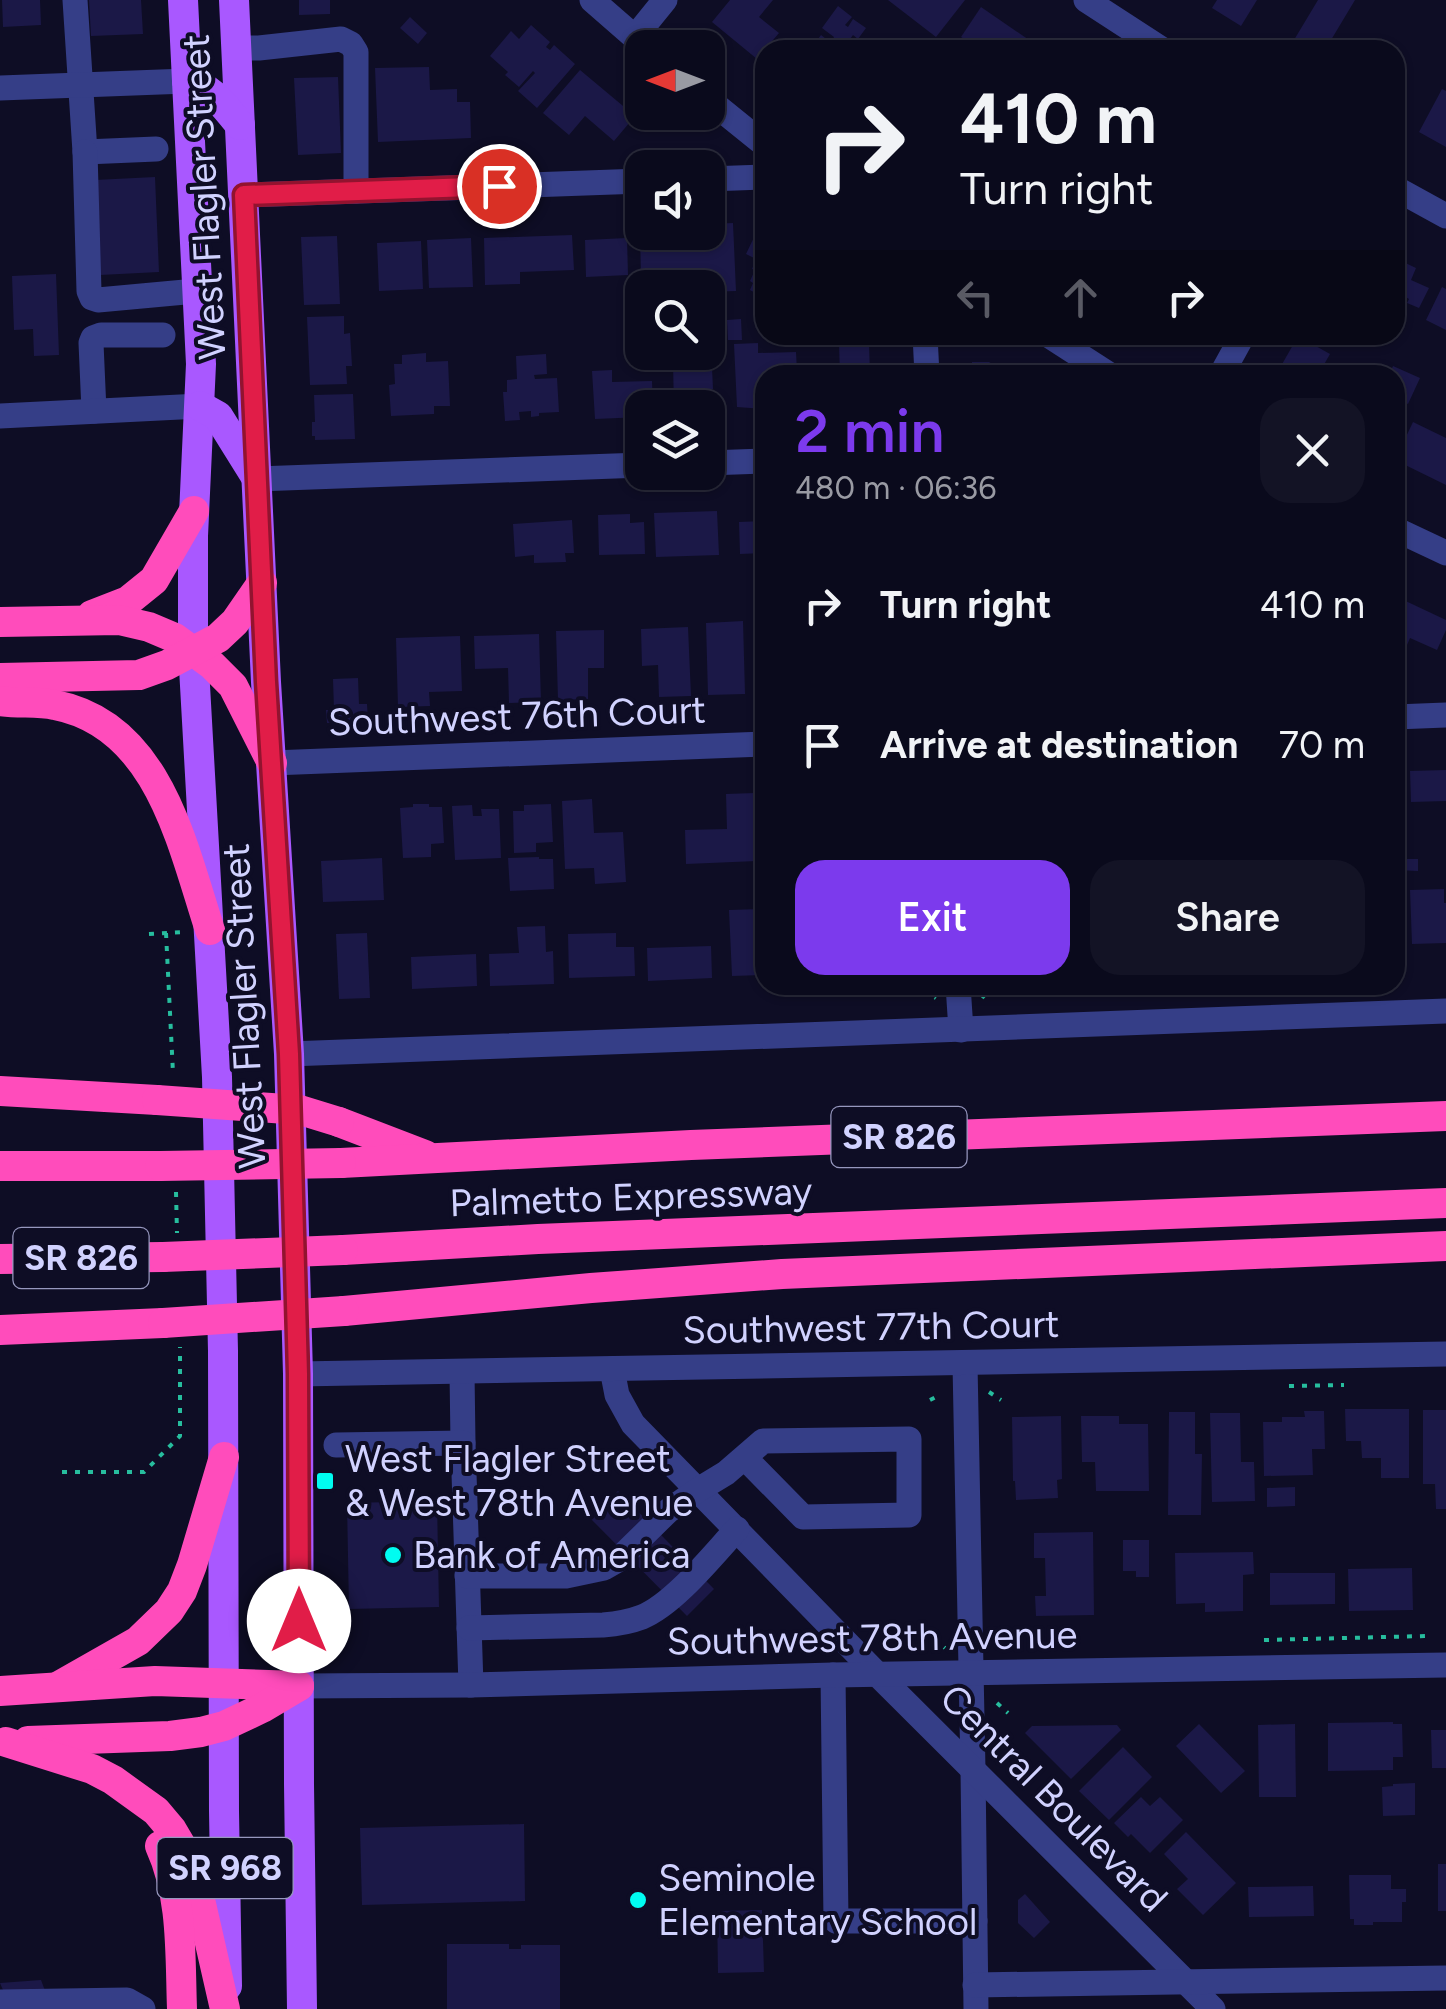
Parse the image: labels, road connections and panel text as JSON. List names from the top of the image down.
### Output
{
  "streets": {
    "highway": ["SR 826", "Palmetto Expressway"],
    "main road": ["West Flagler Street", "SR 968"],
    "street": [
      "Southwest 76th Court",
      "Southwest 77th Court",
      "Southwest 78th Avenue",
      "Central Boulevard"
    ]
  },
  "crossings": [
    ["West Flagler Street", "Southwest 76th Court"],
    ["West Flagler Street", "Southwest 77th Court"],
    ["West Flagler Street", "Southwest 78th Avenue"],
    ["Southwest 77th Court", "Central Boulevard"],
    ["Southwest 78th Avenue", "Central Boulevard"]
  ],
  "places": {
    "transit": ["West Flagler Street & West 78th Avenue"],
    "other": ["Bank of America", "Seminole Elementary School"]
  },
  "north": "left",
  "page": {
    "turn": ["410 m", "Turn right"],
    "heading": ["2 min", "480 m · 06:36"],
    "list": [
      {
        "name": "Turn right",
        "value": "410 m"
      },
      {
        "name": "Arrive at destination",
        "value": "70 m"
      }
    ],
    "buttons": ["Exit", "Share"]
  }
}
